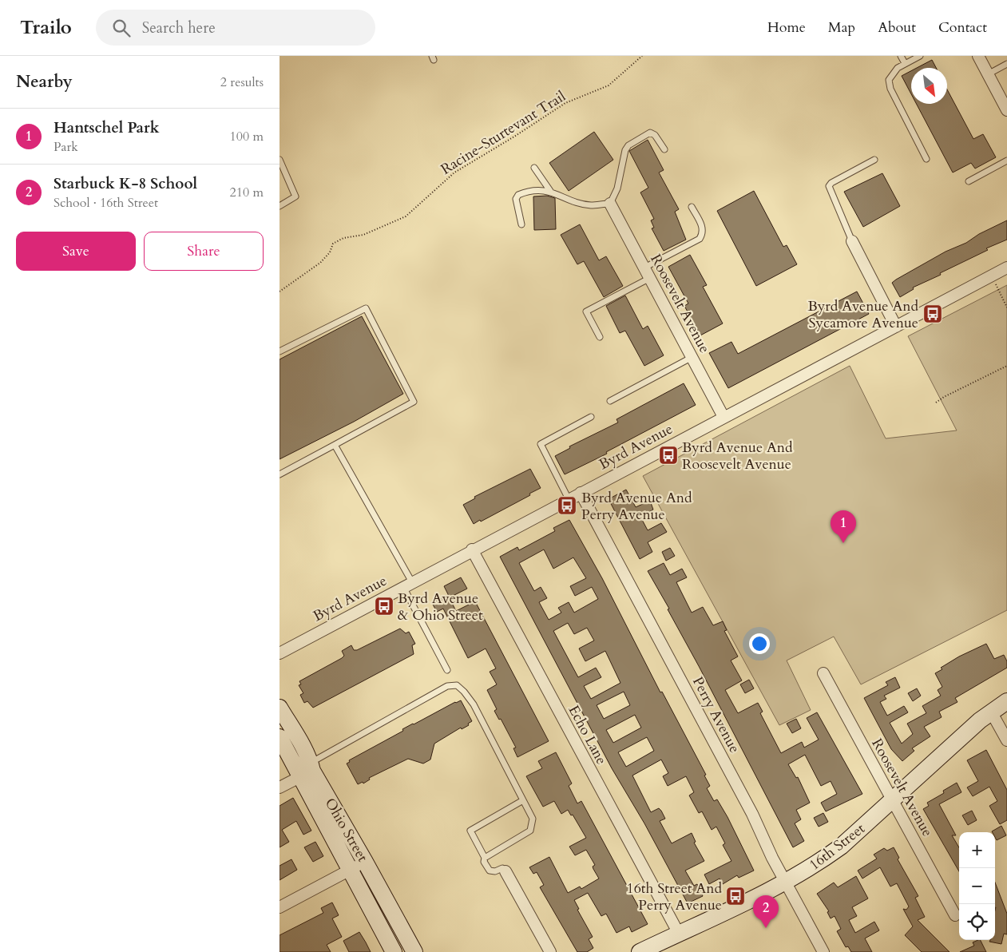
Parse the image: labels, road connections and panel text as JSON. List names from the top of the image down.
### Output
{
  "streets": {
    "street": [
      "Roosevelt Avenue",
      "Byrd Avenue",
      "Perry Avenue",
      "Echo Lane",
      "Ohio Street",
      "16th Street"
    ],
    "path": ["Racine-Sturtevant Trail"]
  },
  "crossings": [
    ["Roosevelt Avenue", "Byrd Avenue"],
    ["Roosevelt Avenue", "16th Street"],
    ["Byrd Avenue", "Perry Avenue"],
    ["Byrd Avenue", "Echo Lane"],
    ["Perry Avenue", "16th Street"],
    ["Echo Lane", "16th Street"]
  ],
  "places": {
    "bus stop": [
      "Byrd Avenue And Sycamore Avenue",
      "Byrd Avenue And Roosevelt Avenue",
      "Byrd Avenue And Perry Avenue",
      "Byrd Avenue & Ohio Street",
      "16th Street And Perry Avenue"
    ]
  },
  "north": "bottom right",
  "page": {
    "header": "Trailo",
    "search": "Search here",
    "nav": [
      "Home",
      "Map",
      "About",
      "Contact"
    ],
    "heading": ["Nearby", "2 results"],
    "list": [
      {
        "mark": "1",
        "name": "Hantschel Park",
        "note": "Park",
        "value": "100 m"
      },
      {
        "mark": "2",
        "name": "Starbuck K-8 School",
        "note": "School · 16th Street",
        "value": "210 m"
      }
    ],
    "buttons": ["Save", "Share"],
    "pins": ["1", "2"],
    "map_buttons": ["+", "−"]
  }
}
